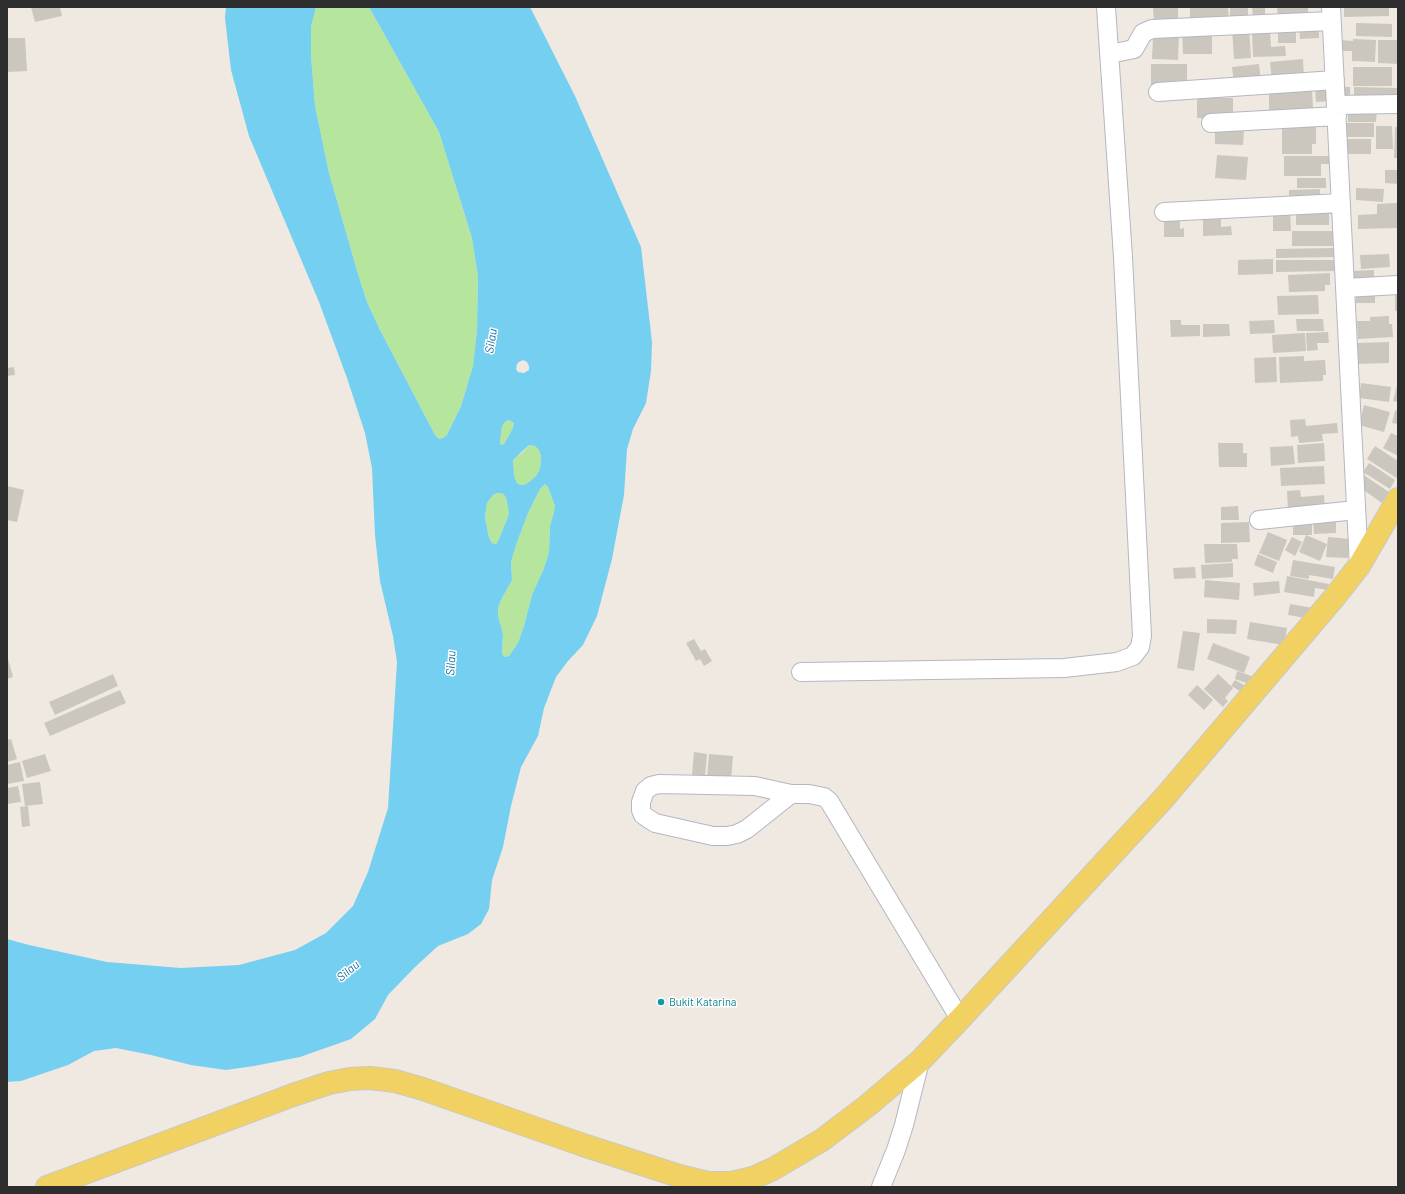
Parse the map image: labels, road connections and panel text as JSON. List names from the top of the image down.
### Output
{
  "water": ["Silau"],
  "places": ["Bukit Katarina"]
}
